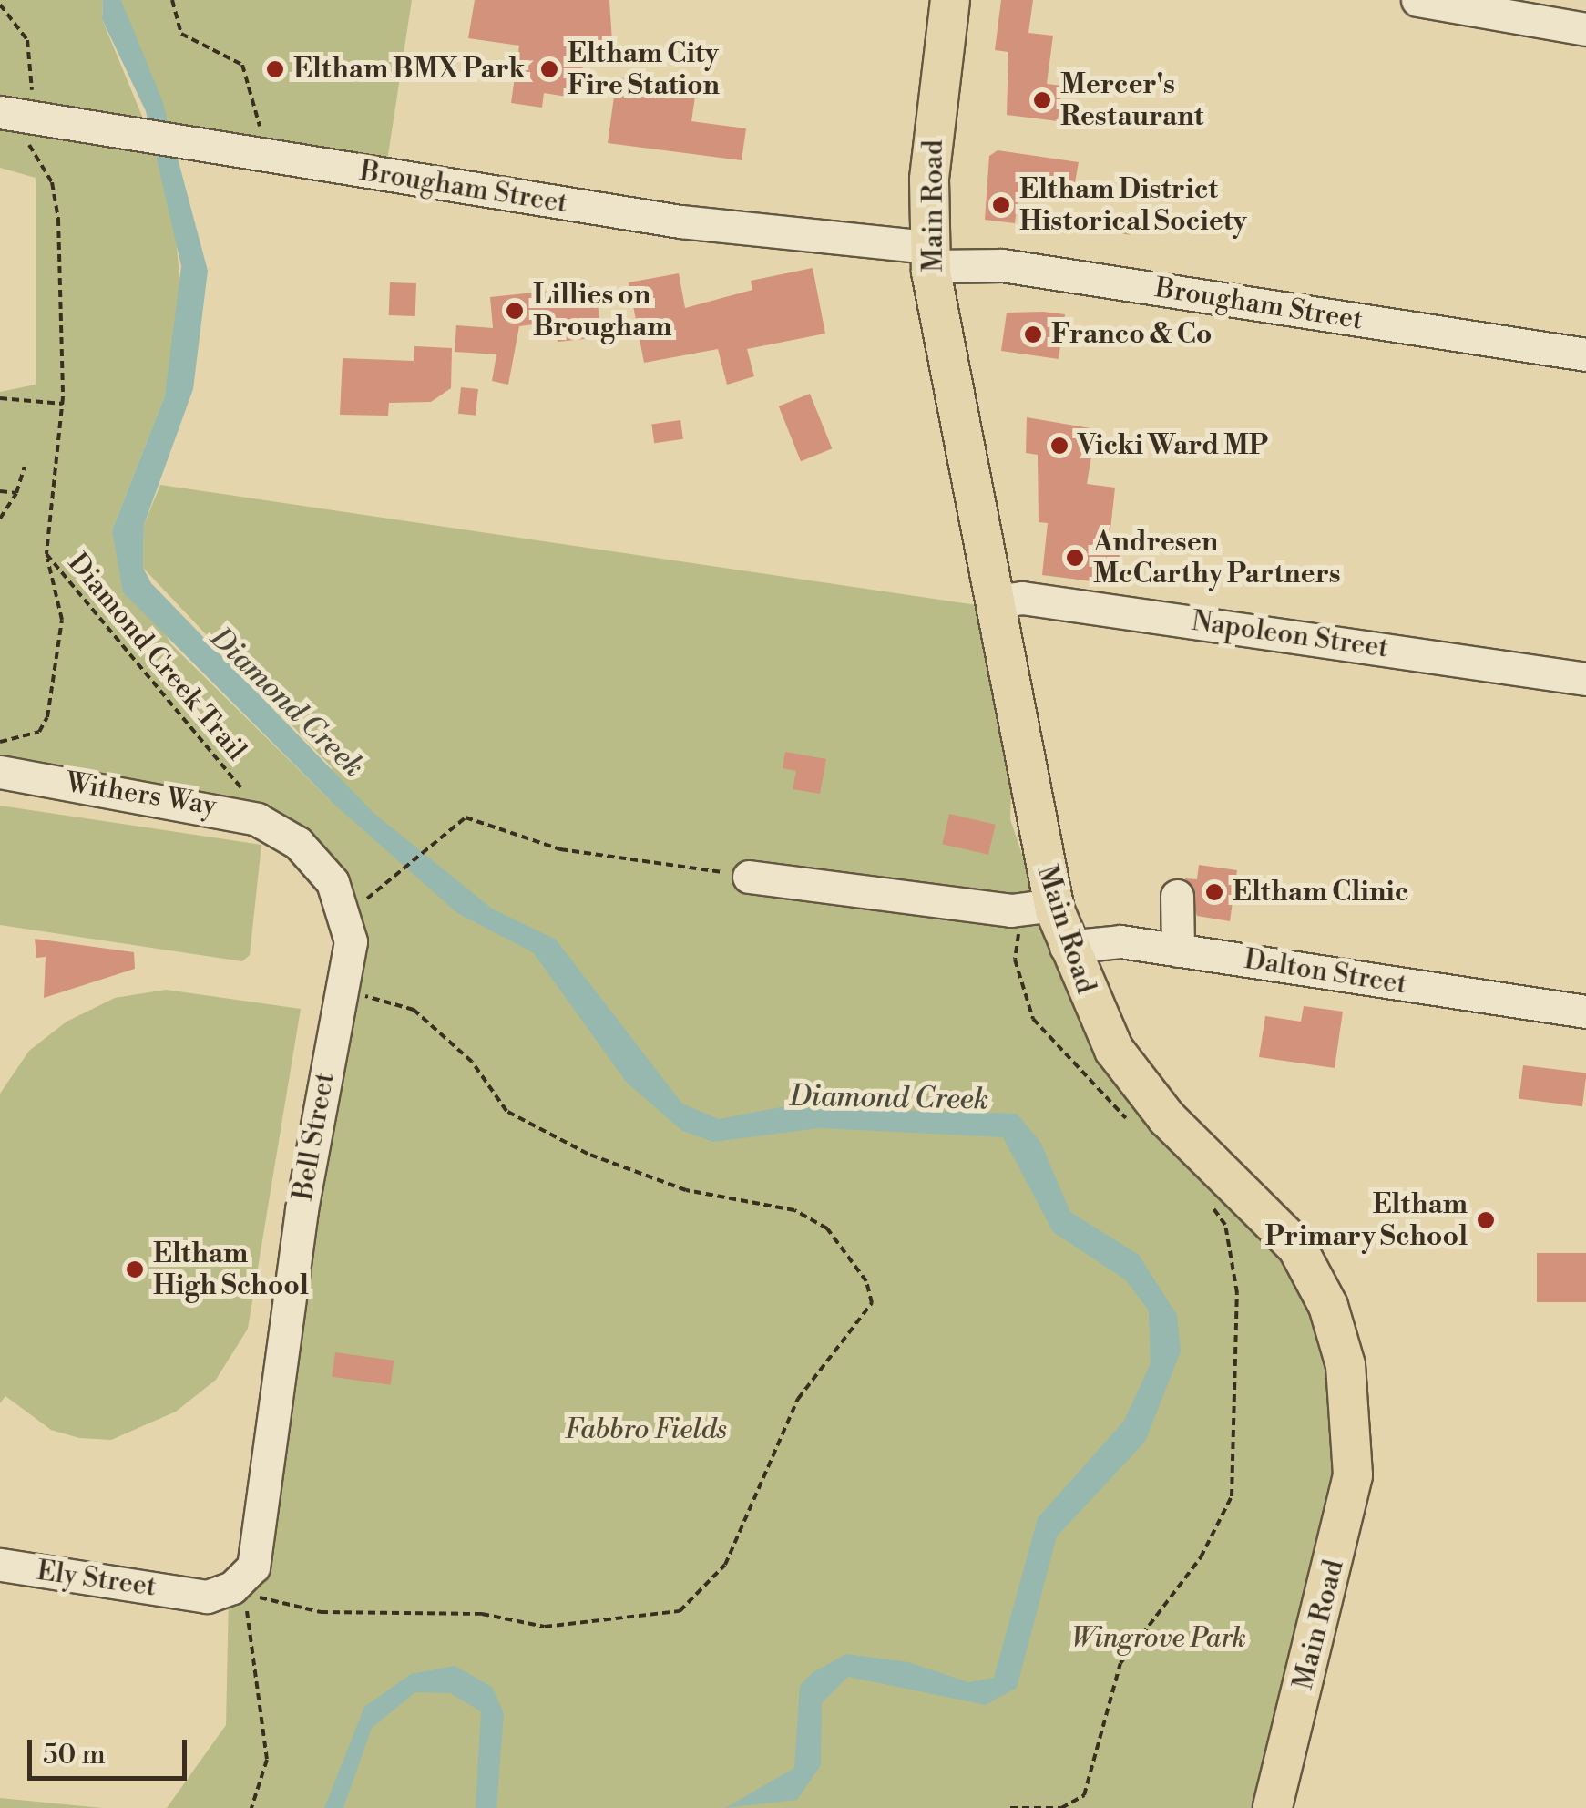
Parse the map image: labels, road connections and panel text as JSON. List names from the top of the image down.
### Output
{
  "streets": {
    "main road": ["Main Road"],
    "street": [
      "Brougham Street",
      "Napoleon Street",
      "Withers Way",
      "Dalton Street",
      "Bell Street",
      "Ely Street"
    ],
    "path": ["Diamond Creek Trail"]
  },
  "crossings": [
    ["Brougham Street", "Main Road"],
    ["Main Road", "Napoleon Street"],
    ["Main Road", "Dalton Street"],
    ["Withers Way", "Bell Street"],
    ["Bell Street", "Ely Street"]
  ],
  "water": ["Diamond Creek"],
  "parks": ["Fabbro Fields", "Wingrove Park"],
  "places": [
    "Eltham BMX Park",
    "Eltham City Fire Station",
    "Mercer's Restaurant",
    "Eltham District Historical Society",
    "Lillies on Brougham",
    "Franco & Co",
    "Vicki Ward MP",
    "Andresen McCarthy Partners",
    "Eltham Clinic",
    "Eltham Primary School",
    "Eltham High School"
  ],
  "scale_bar": "50 m"
}
